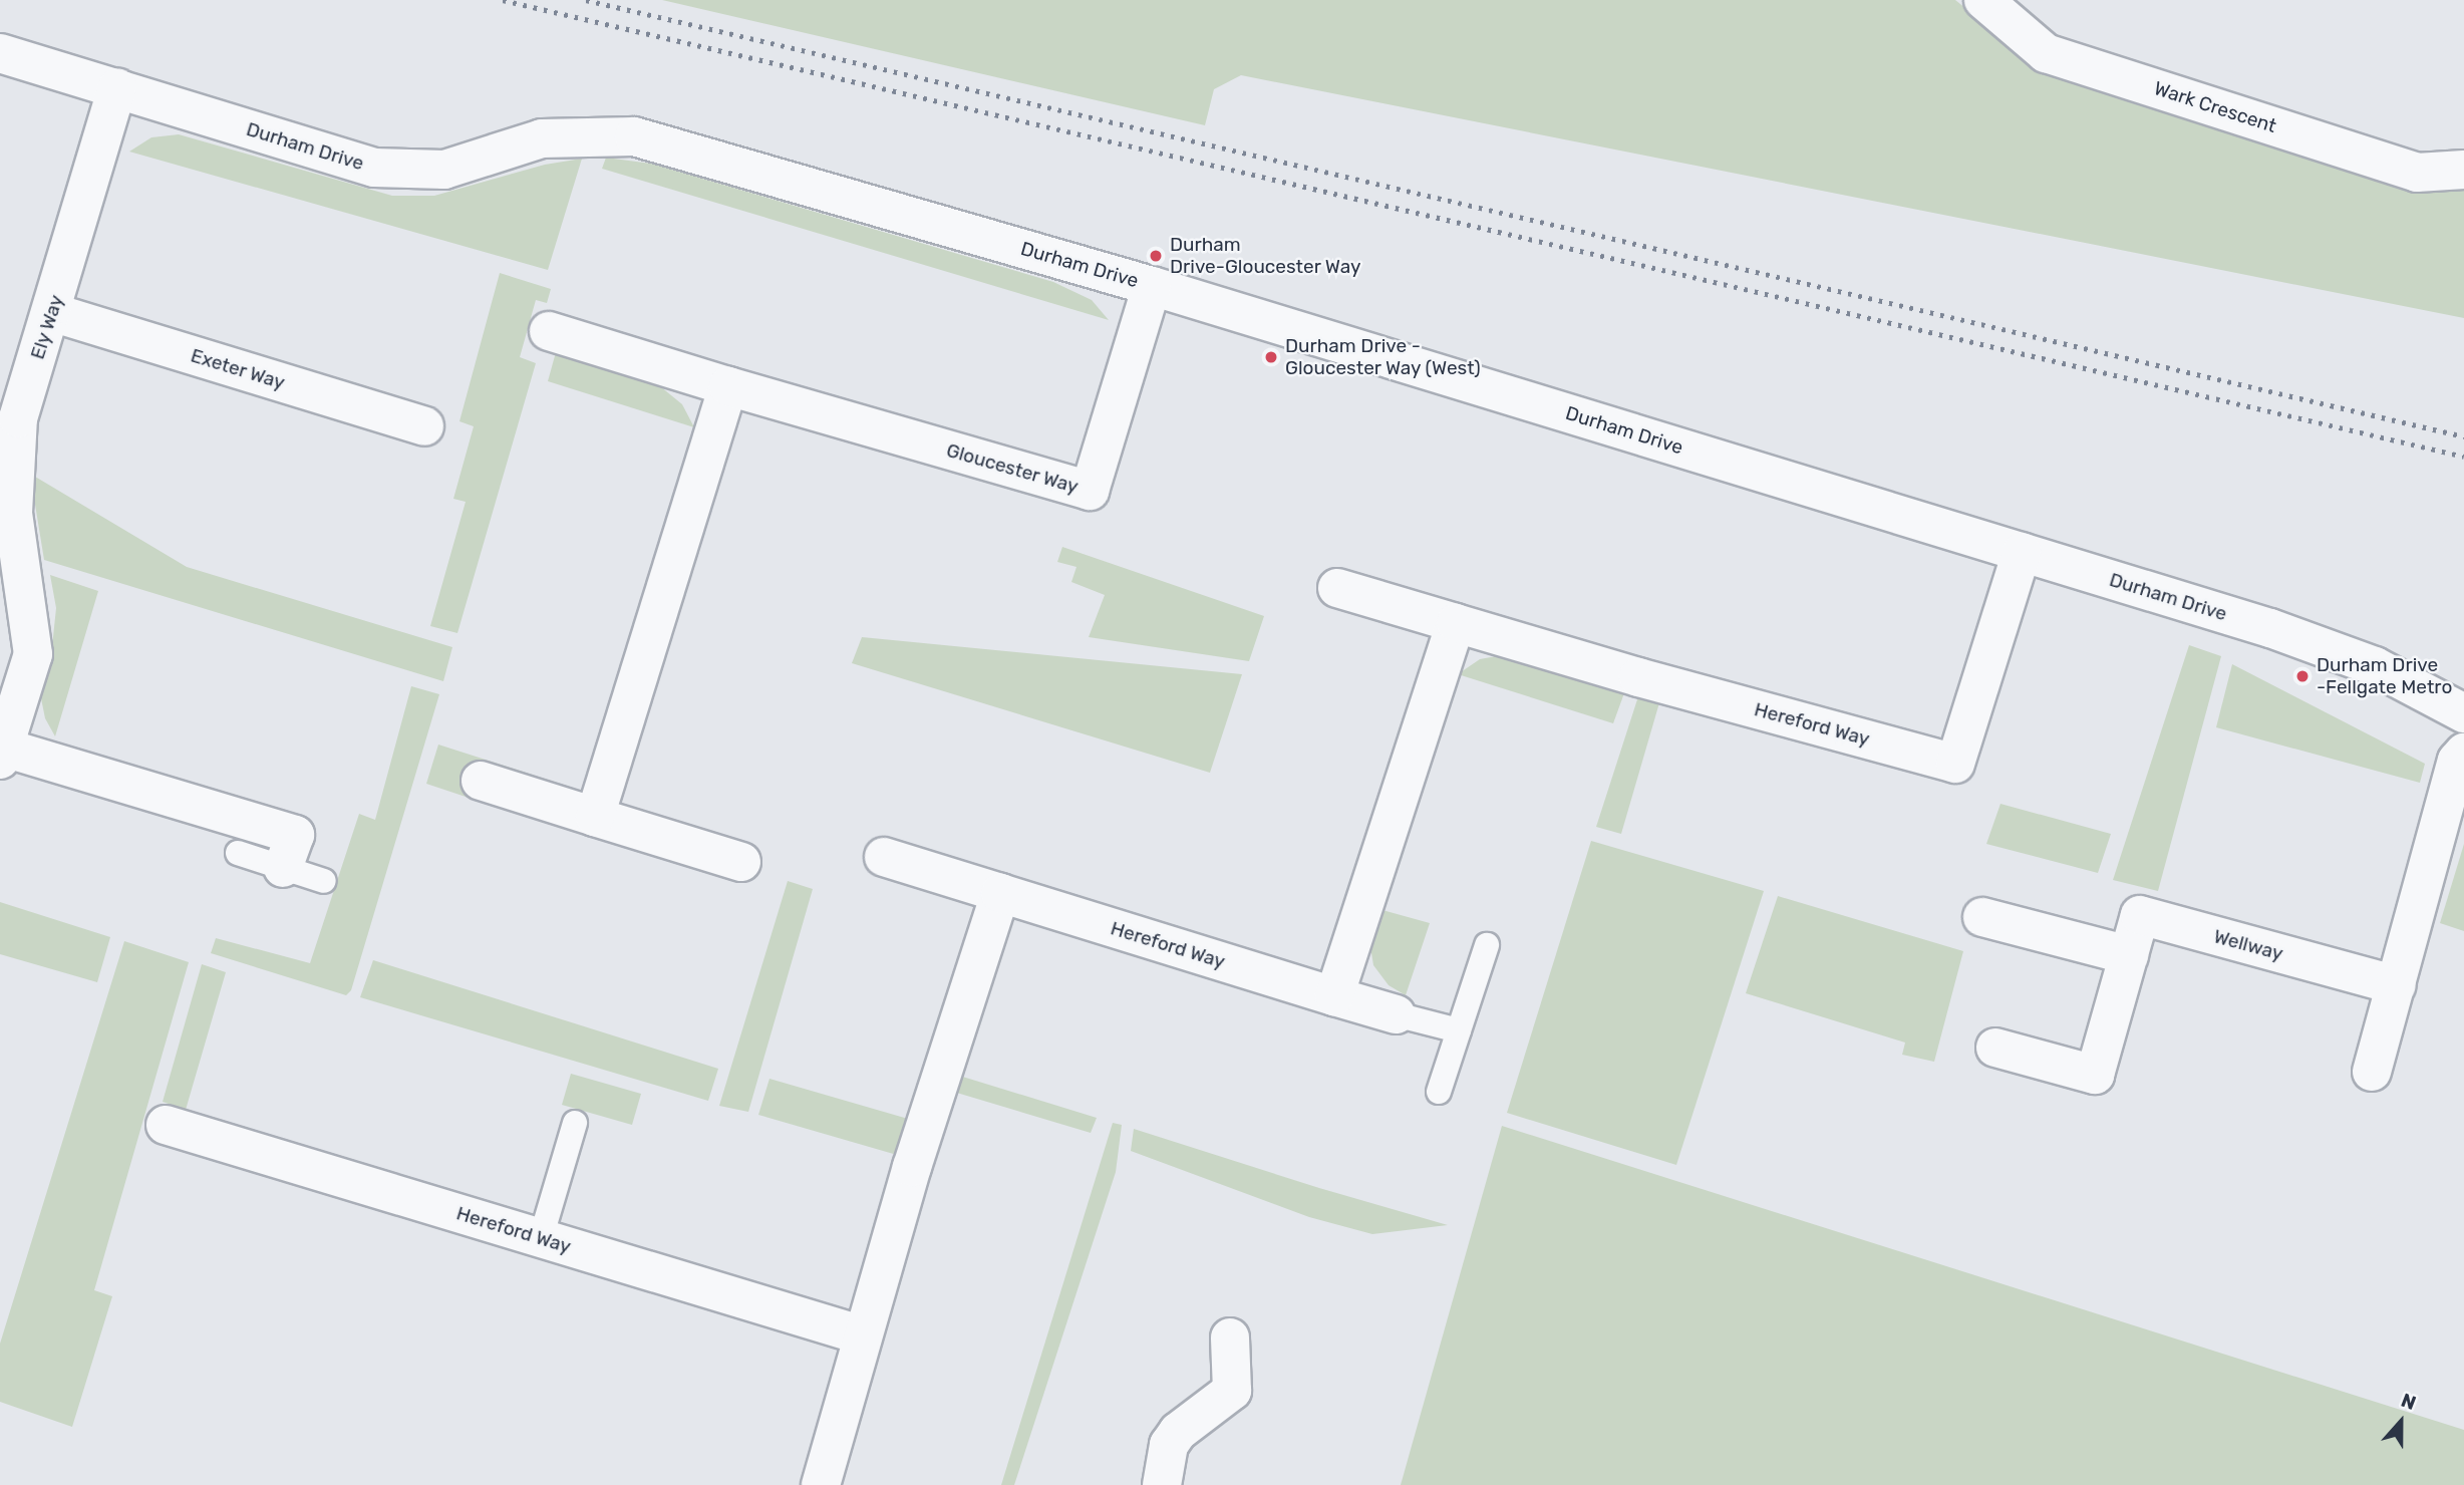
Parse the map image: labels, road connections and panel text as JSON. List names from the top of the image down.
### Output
{
  "streets": {
    "street": [
      "Wark Crescent",
      "Durham Drive",
      "Ely Way",
      "Exeter Way",
      "Gloucester Way",
      "Hereford Way",
      "Wellway"
    ]
  },
  "crossings": [
    ["Durham Drive", "Ely Way"],
    ["Durham Drive", "Gloucester Way"],
    ["Durham Drive", "Hereford Way"],
    ["Ely Way", "Exeter Way"]
  ],
  "places": ["Durham Drive-Gloucester Way", "Durham Drive - Gloucester Way (West)", "Durham Drive -Fellgate Metro"],
  "north": "top"
}
